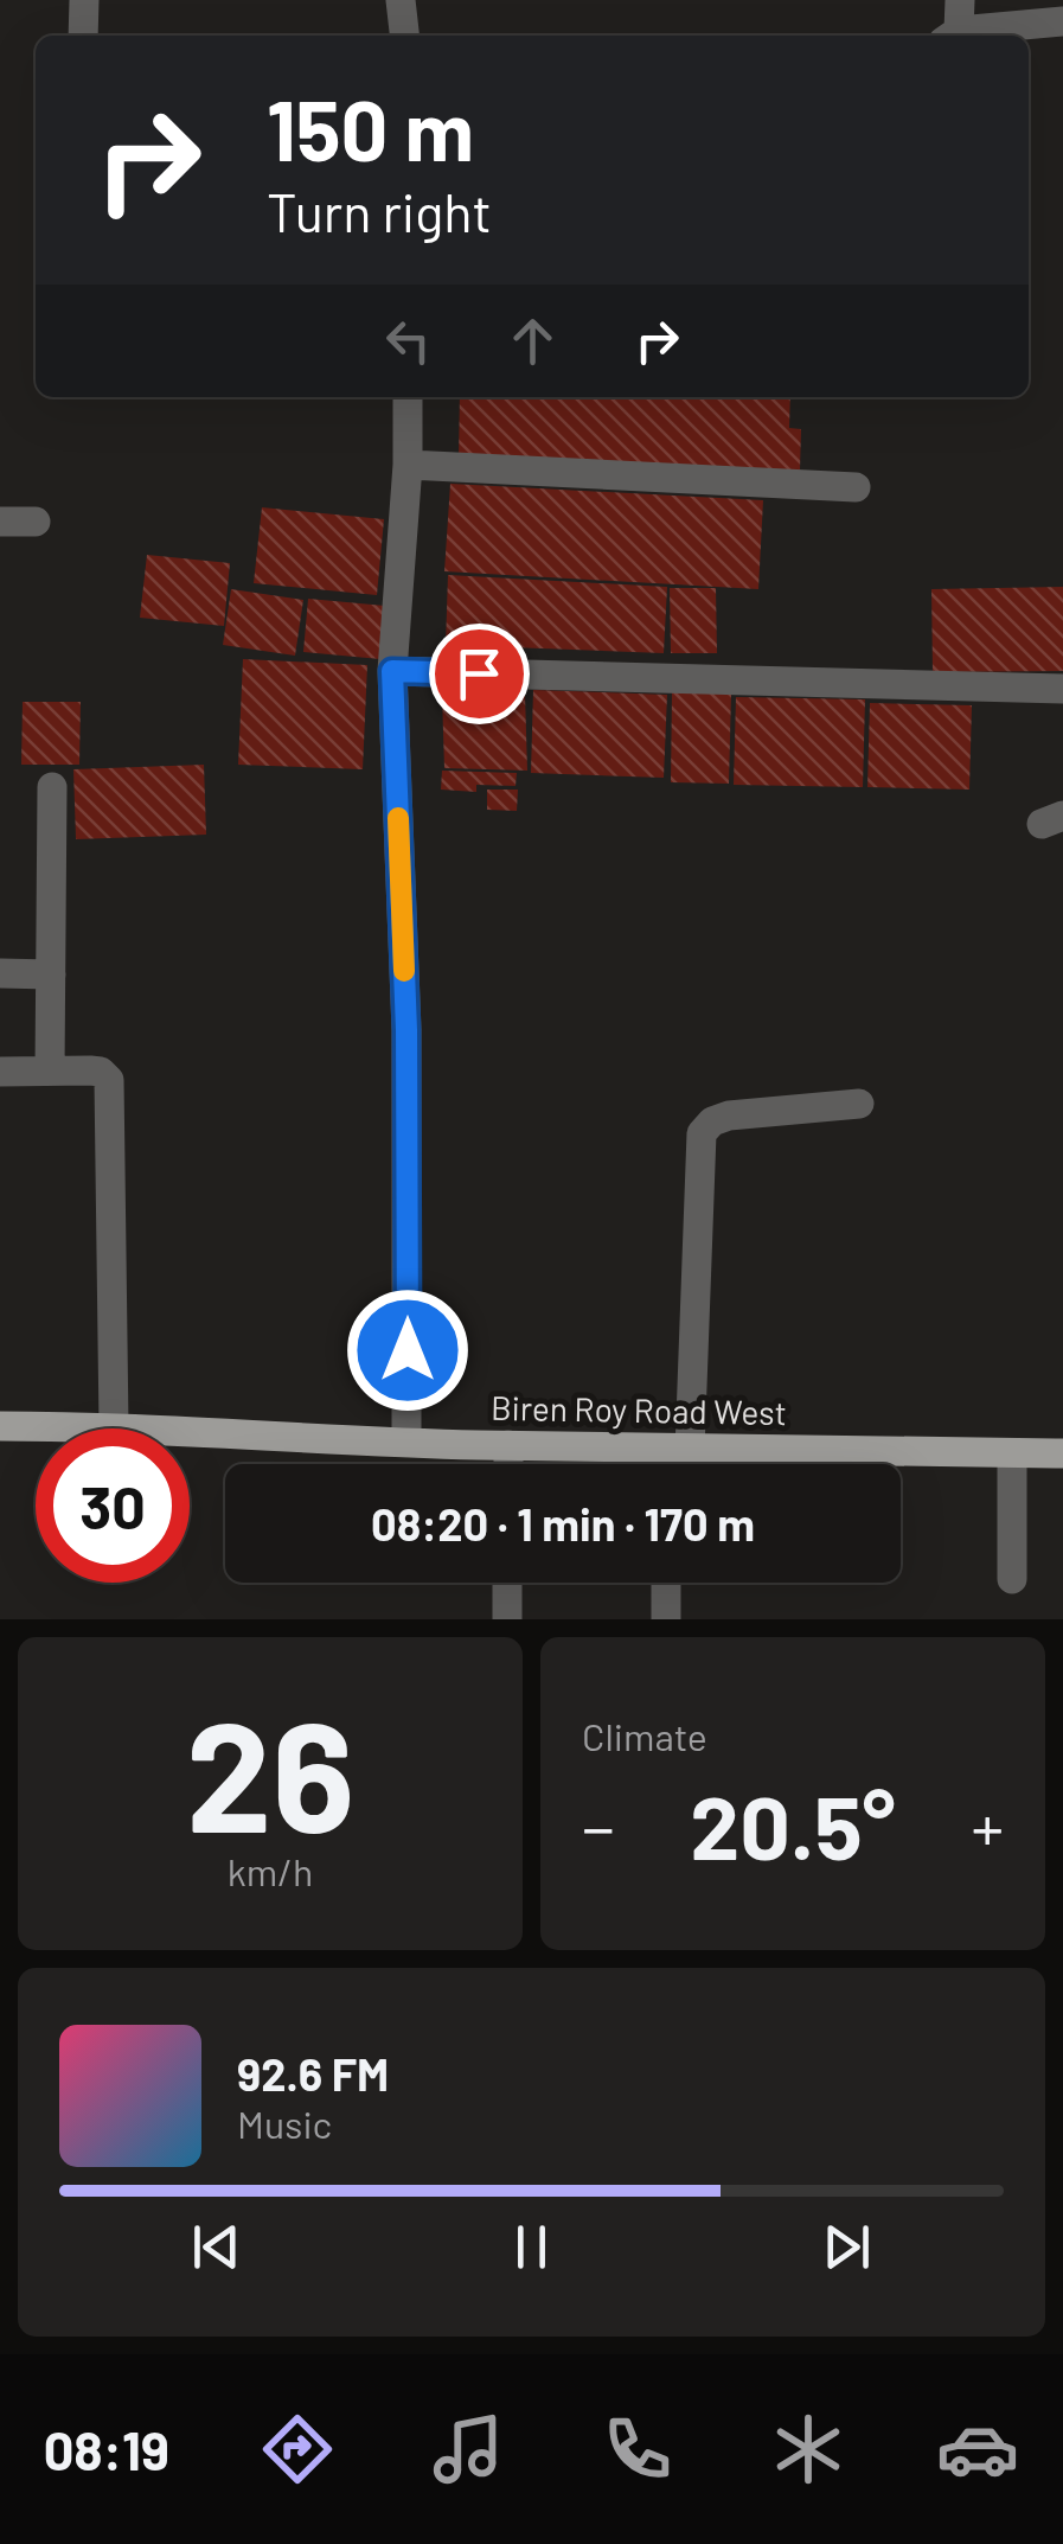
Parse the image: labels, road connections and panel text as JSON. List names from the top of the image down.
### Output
{
  "streets": {
    "main road": ["Biren Roy Road West"]
  },
  "page": {
    "turn": ["150 m", "Turn right"],
    "limit": "30",
    "trip": "08:20 · 1 min · 170 m",
    "tile": [
      ["26", "km/h"],
      "Climate"
    ],
    "heat": ["−", "20.5°", "+"],
    "song": ["92.6 FM", "Music"],
    "tabs": "08:19"
  }
}
